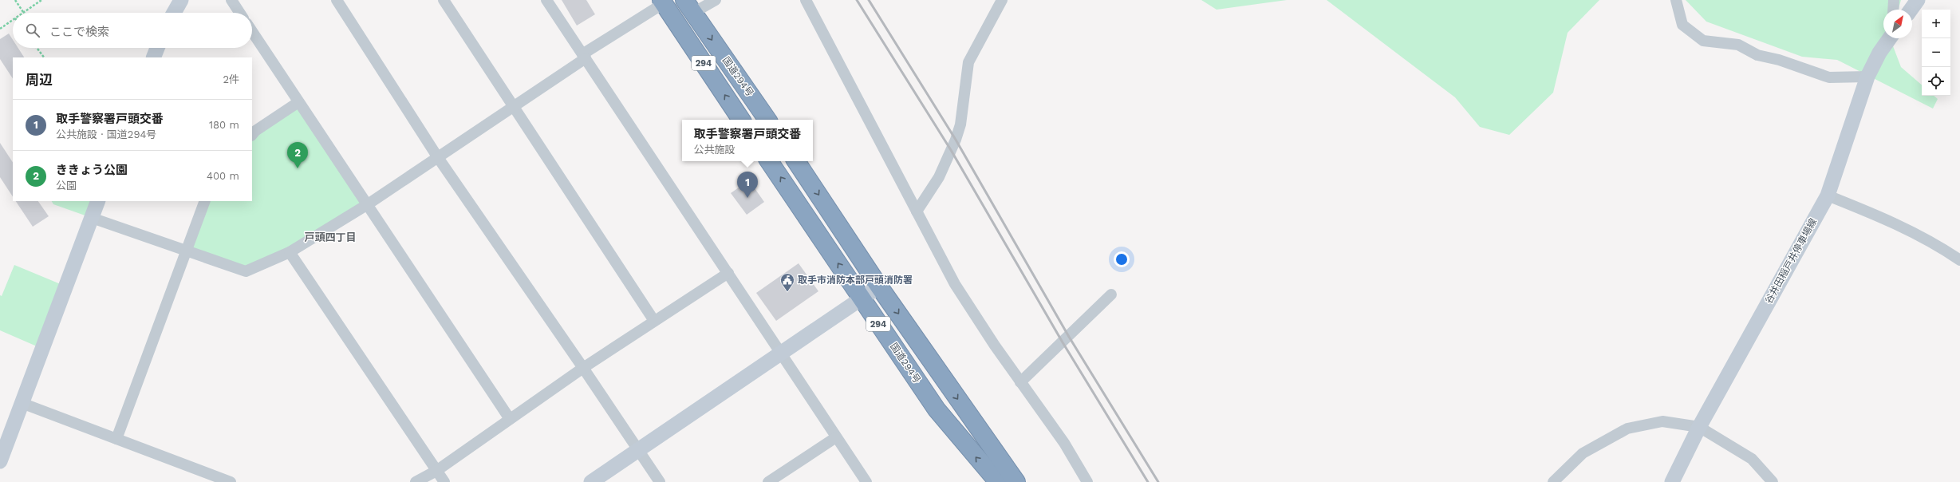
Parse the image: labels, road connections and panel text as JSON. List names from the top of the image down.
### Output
{
  "streets": {
    "highway": ["294", "国道294号"],
    "street": ["谷井田稲戸井停車場線"]
  },
  "districts": ["戸頭四丁目"],
  "places": {
    "public building": ["取手市消防本部戸頭消防署"]
  },
  "north": "top right",
  "page": {
    "map_buttons": ["+", "−"],
    "search": "ここで検索",
    "heading": ["周辺", "2件"],
    "list": [
      {
        "mark": "1",
        "name": "取手警察署戸頭交番",
        "note": "公共施設 · 国道294号",
        "value": "180 m"
      },
      {
        "mark": "2",
        "name": "ききょう公園",
        "note": "公園",
        "value": "400 m"
      }
    ],
    "popup": ["取手警察署戸頭交番", "公共施設"],
    "pins": ["2", "1"]
  }
}
